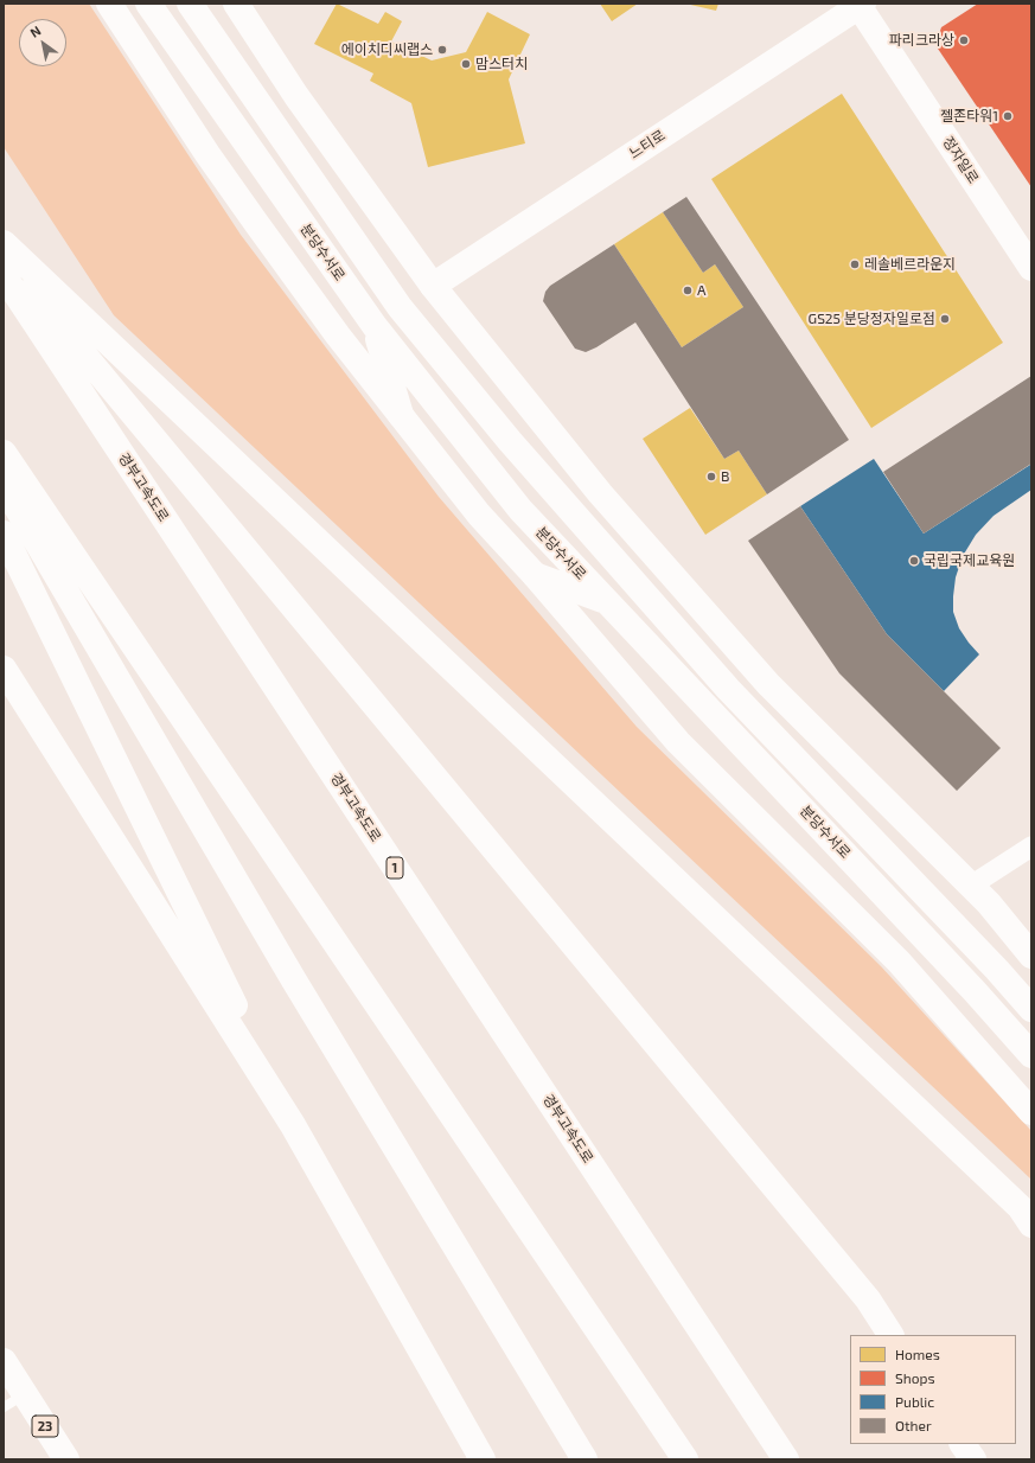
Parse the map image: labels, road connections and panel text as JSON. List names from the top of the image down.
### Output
{
  "streets": {
    "main road": [
      "느티로",
      "정자일로",
      "분당수서로",
      "경부고속도로",
      "1",
      "23"
    ]
  },
  "crossings": [
    ["느티로", "정자일로"]
  ],
  "places": [
    "파리크라상",
    "에이치디씨랩스",
    "맘스터치",
    "젤존타워1",
    "레솔베르라운지",
    "A",
    "GS25 분당정자일로점",
    "B",
    "국립국제교육원"
  ],
  "legend": [
    "Homes",
    "Shops",
    "Public",
    "Other"
  ],
  "north": "top left"
}
